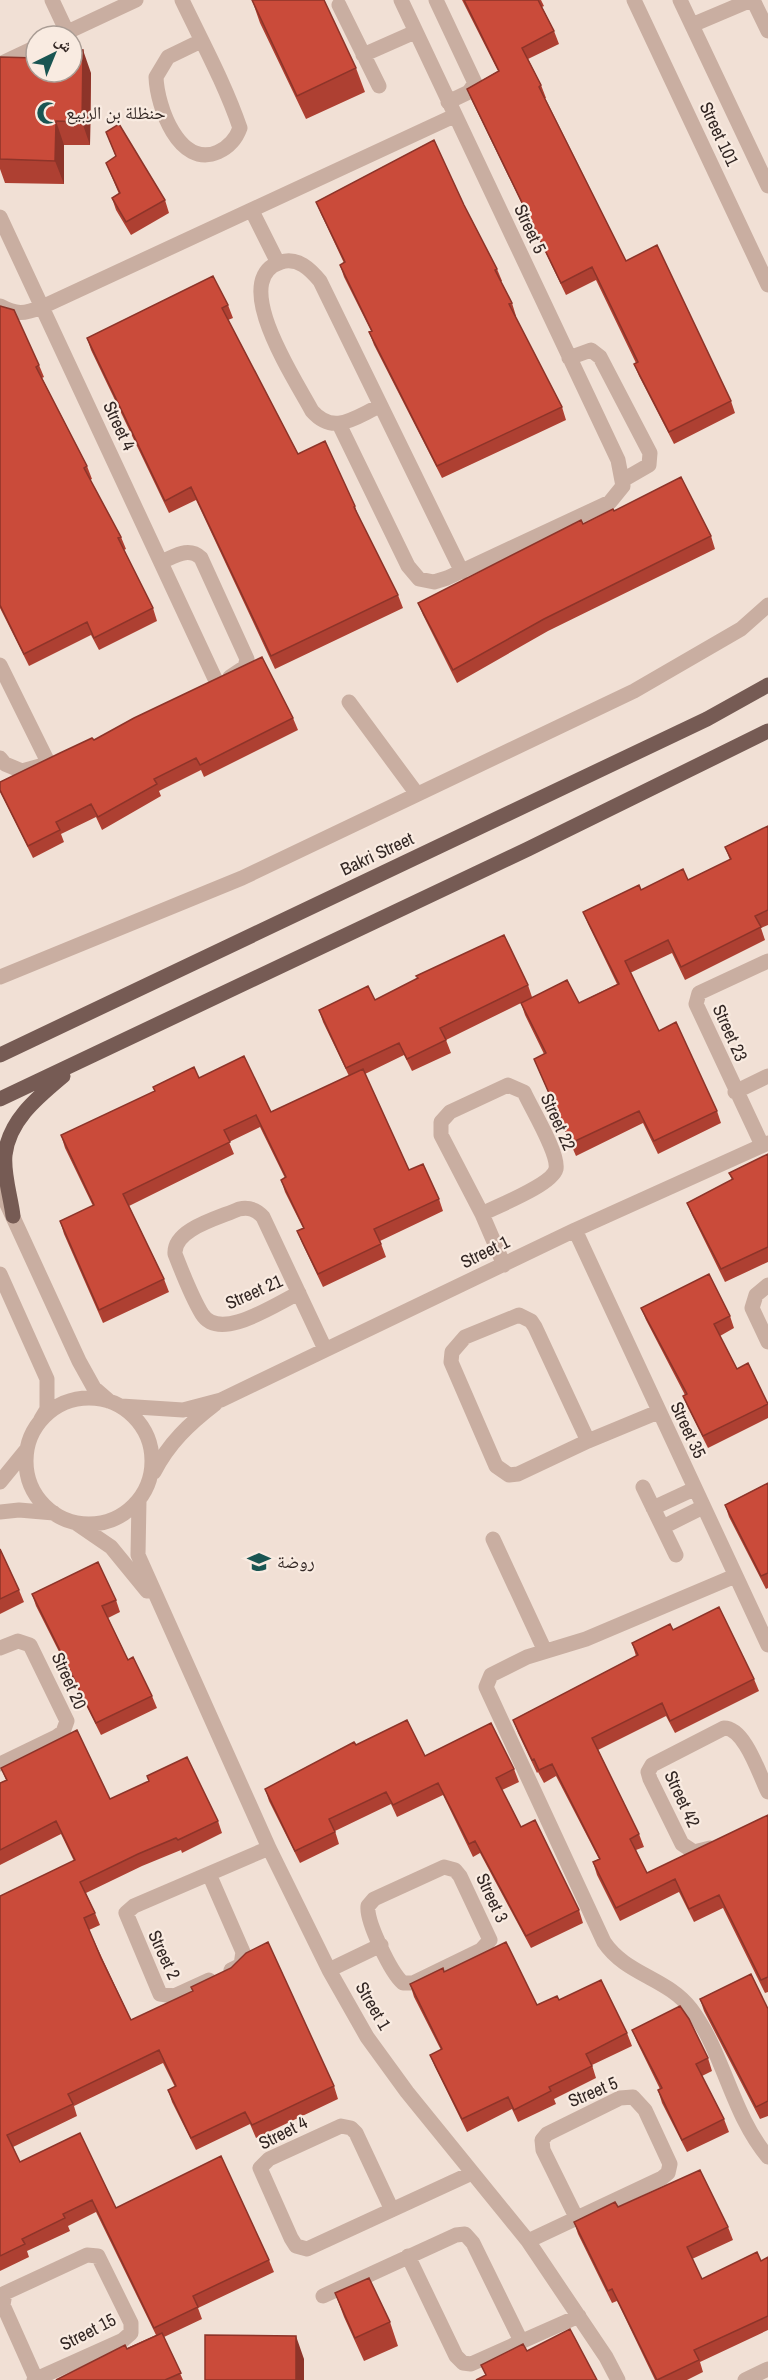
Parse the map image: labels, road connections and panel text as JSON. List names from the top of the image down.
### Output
{
  "streets": {
    "main road": ["Bakri Street"],
    "street": [
      "Street 101",
      "Street 5",
      "Street 4",
      "Street 23",
      "Street 22",
      "Street 1",
      "Street 21",
      "Street 35",
      "Street 20",
      "Street 42",
      "Street 3",
      "Street 2",
      "Street 15"
    ]
  },
  "crossings": [
    ["Street 5", "Street 1"],
    ["Street 4", "Street 1"],
    ["Street 23", "Street 1"],
    ["Street 22", "Street 1"],
    ["Street 1", "Street 21"],
    ["Street 1", "Street 35"],
    ["Street 1", "Street 2"]
  ],
  "places": {
    "mosque": ["حنظلة بن الربيع"],
    "school or university": ["روضة"]
  },
  "north": "top right"
}
